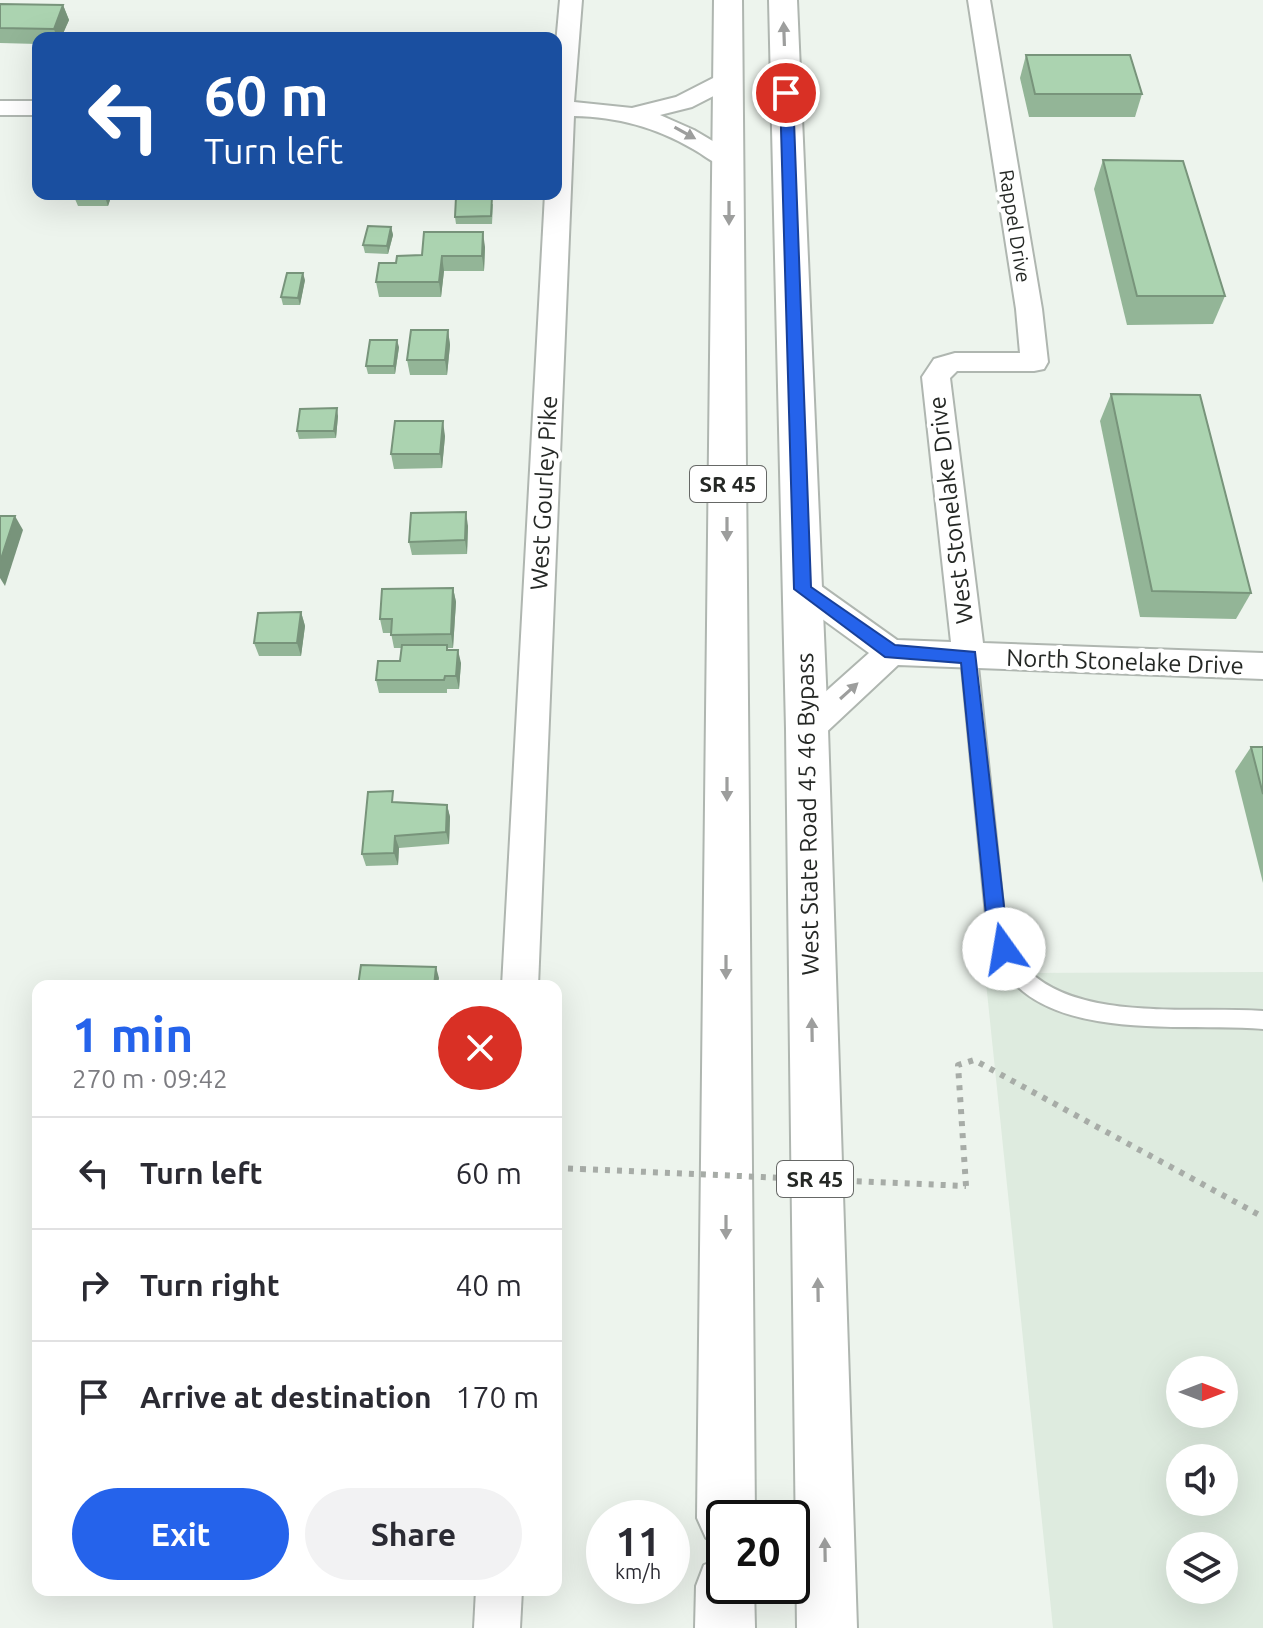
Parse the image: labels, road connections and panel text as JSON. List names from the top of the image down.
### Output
{
  "streets": {
    "highway": ["SR 45", "West State Road 45 46 Bypass"],
    "street": [
      "Rappel Drive",
      "West Gourley Pike",
      "West Stonelake Drive",
      "North Stonelake Drive"
    ]
  },
  "crossings": [
    ["Rappel Drive", "West Stonelake Drive"],
    ["West Stonelake Drive", "North Stonelake Drive"]
  ],
  "north": "right",
  "page": {
    "turn": ["60 m", "Turn left"],
    "heading": ["1 min", "270 m · 09:42"],
    "list": [
      {
        "name": "Turn left",
        "value": "60 m"
      },
      {
        "name": "Turn right",
        "value": "40 m"
      },
      {
        "name": "Arrive at destination",
        "value": "170 m"
      }
    ],
    "buttons": ["Exit", "Share"],
    "speed": "11 km/h",
    "limit": "20"
  }
}
